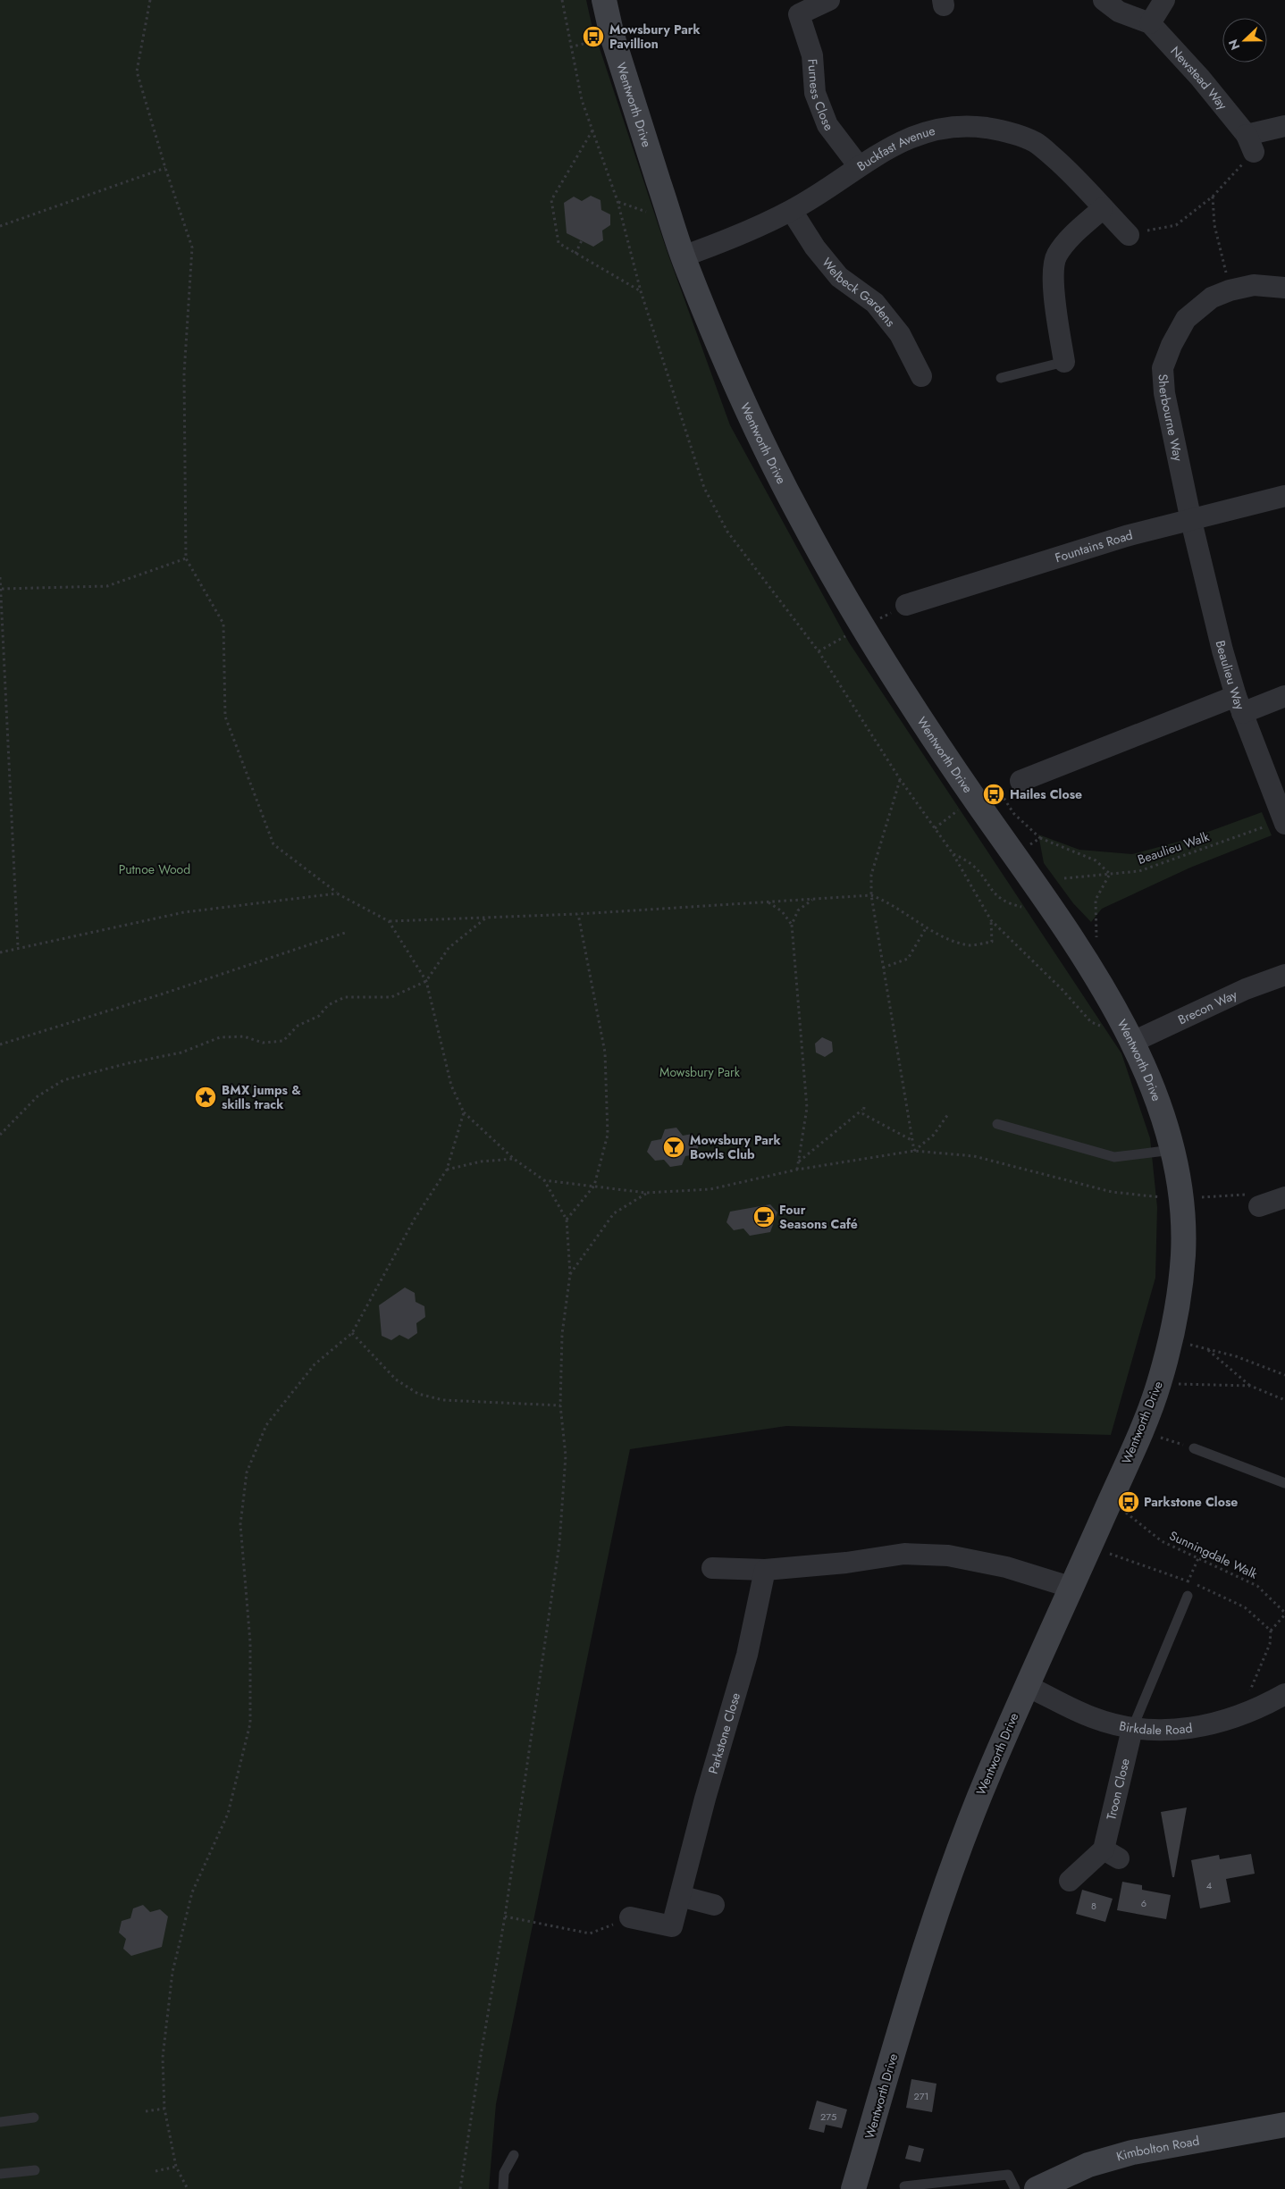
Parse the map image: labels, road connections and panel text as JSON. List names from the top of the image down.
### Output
{
  "streets": {
    "street": [
      "Newstead Way",
      "Furness Close",
      "Wentworth Drive",
      "Buckfast Avenue",
      "Welbeck Gardens",
      "Sherbourne Way",
      "Fountains Road",
      "Beaulieu Way",
      "Brecon Way",
      "Birkdale Road",
      "Parkstone Close",
      "Troon Close",
      "Kimbolton Road"
    ],
    "path": ["Beaulieu Walk", "Sunningdale Walk"]
  },
  "crossings": [
    ["Furness Close", "Buckfast Avenue"],
    ["Wentworth Drive", "Buckfast Avenue"],
    ["Wentworth Drive", "Brecon Way"],
    ["Wentworth Drive", "Sunningdale Walk"],
    ["Wentworth Drive", "Birkdale Road"],
    ["Buckfast Avenue", "Welbeck Gardens"],
    ["Sherbourne Way", "Fountains Road"],
    ["Sherbourne Way", "Beaulieu Way"],
    ["Fountains Road", "Beaulieu Way"],
    ["Beaulieu Way", "Beaulieu Walk"],
    ["Birkdale Road", "Troon Close"]
  ],
  "parks": ["Putnoe Wood", "Mowsbury Park"],
  "places": {
    "bus stop": ["Mowsbury Park Pavillion", "Hailes Close", "Parkstone Close"],
    "place": ["BMX jumps & skills track"],
    "bar": ["Mowsbury Park Bowls Club"],
    "cafe": ["Four Seasons Café"]
  },
  "house_numbers": [
    "4",
    "6",
    "8",
    "271",
    "275"
  ],
  "north": "left"
}
